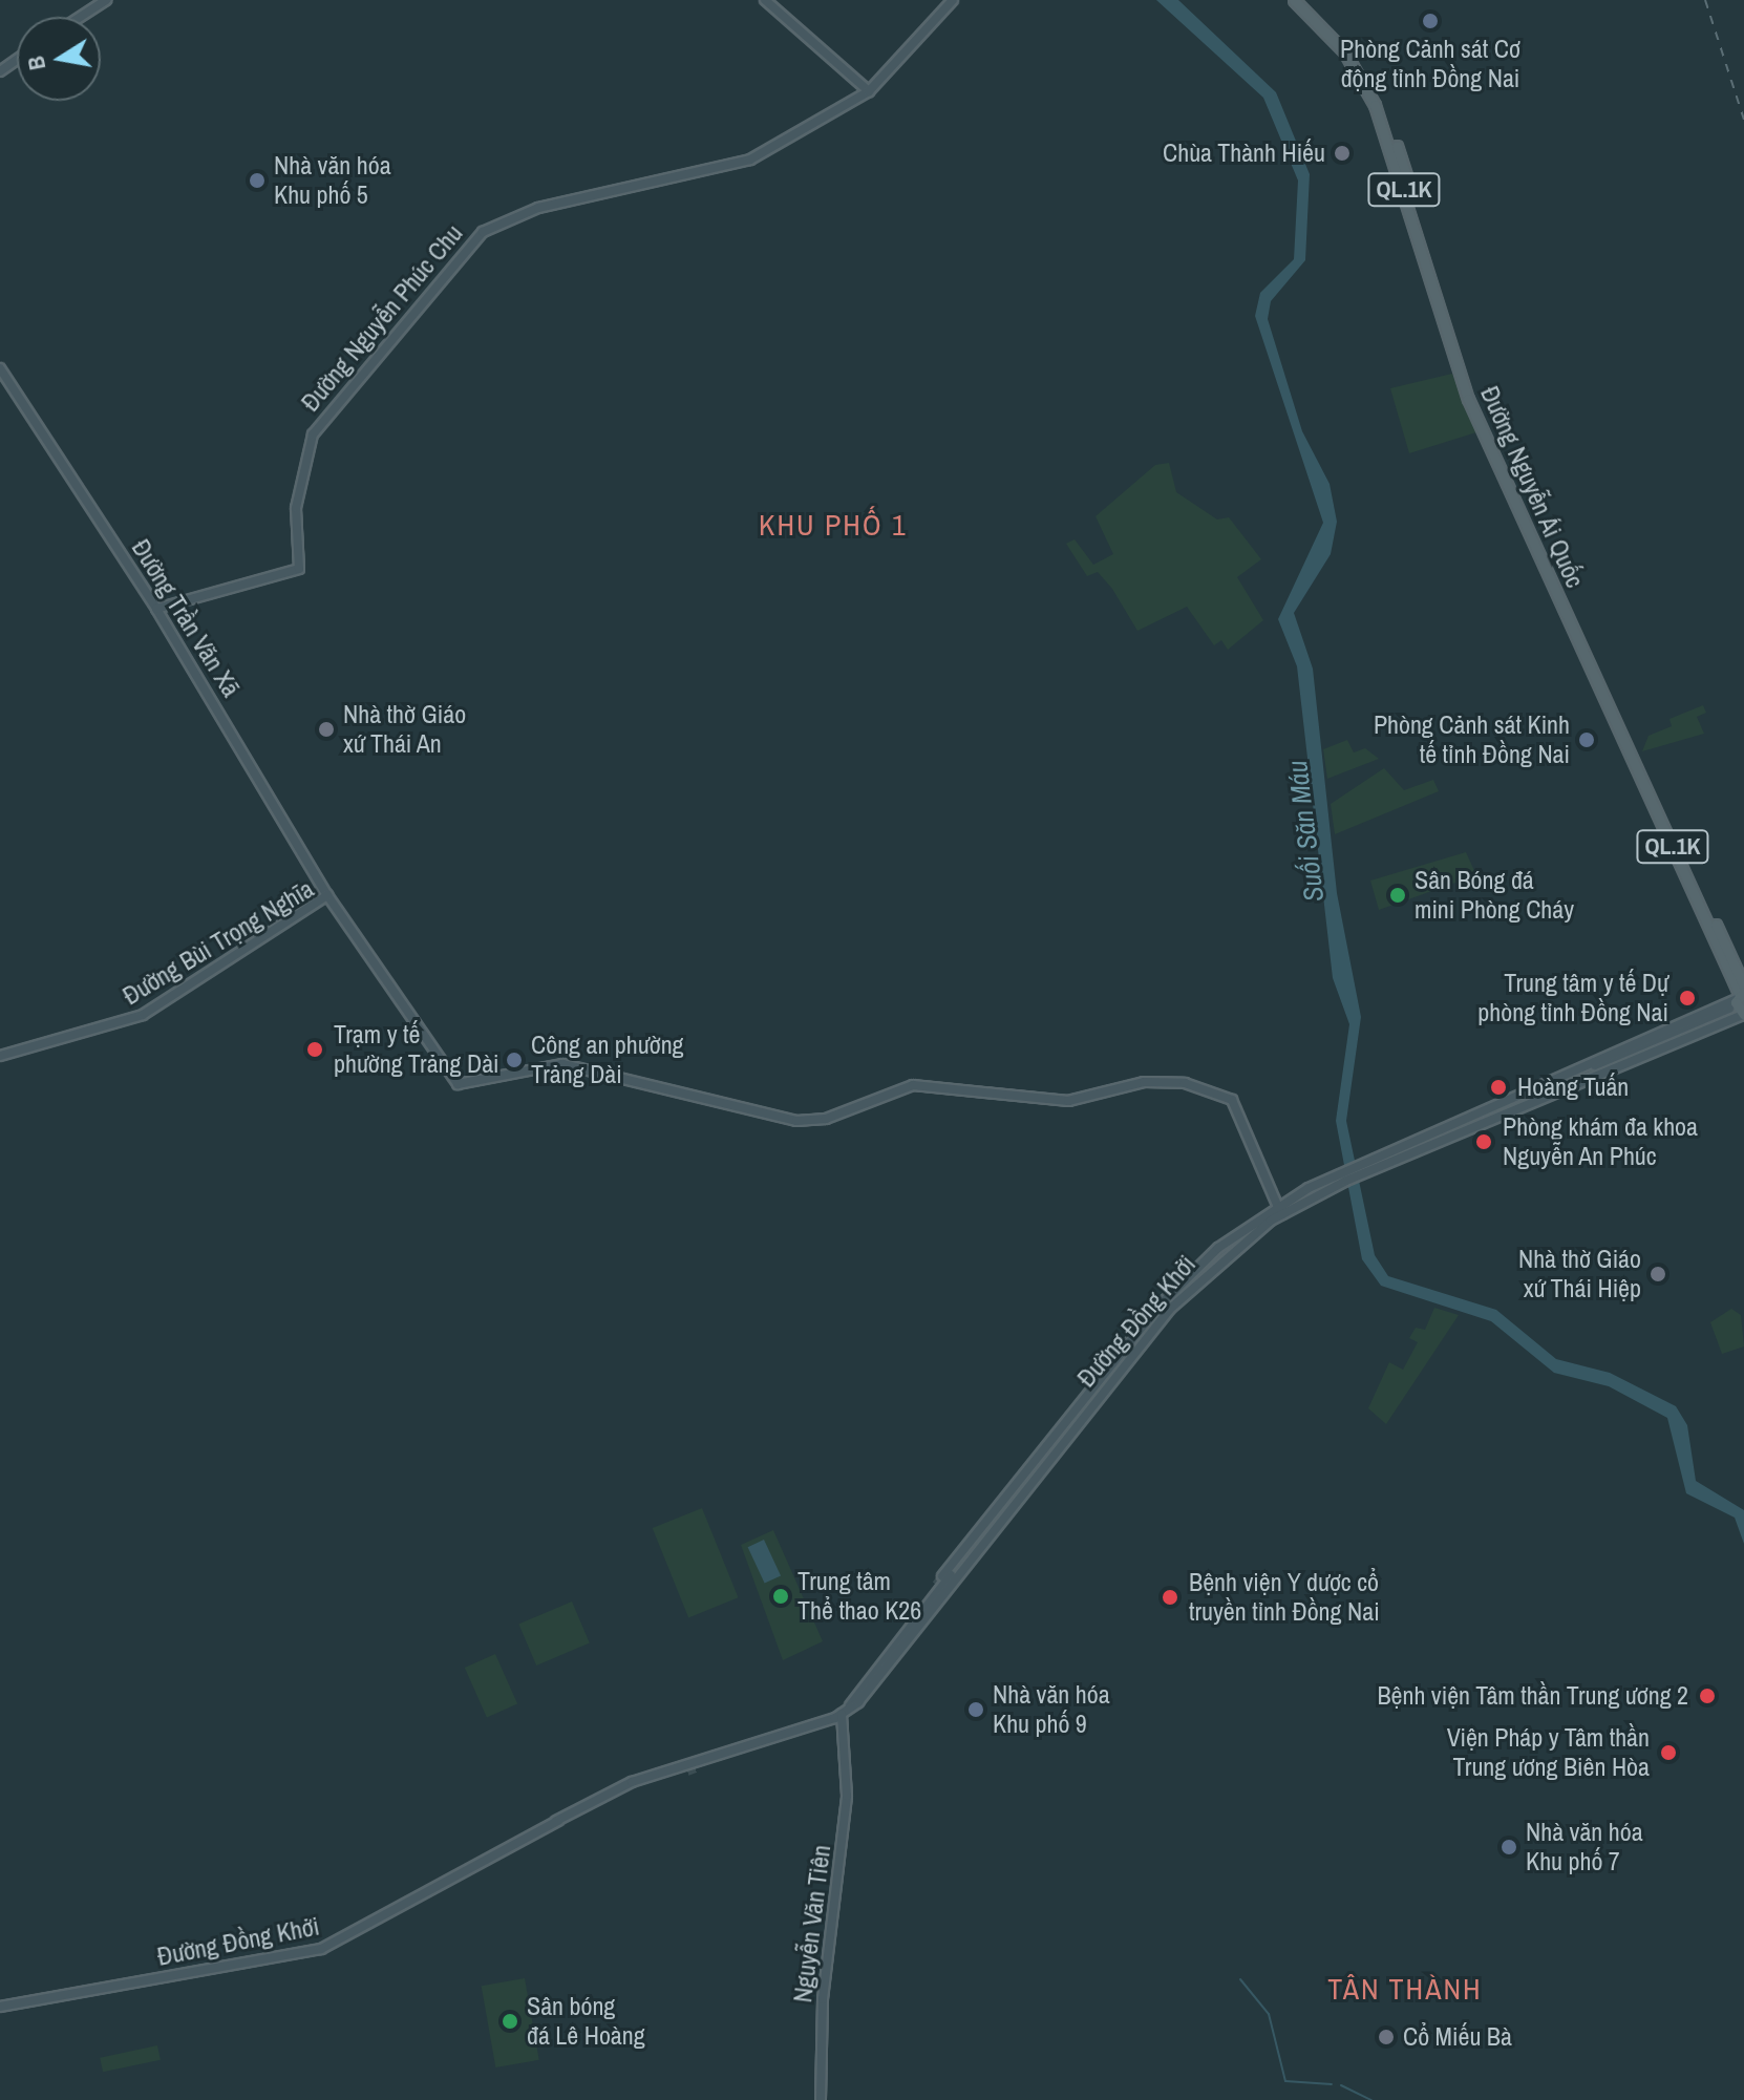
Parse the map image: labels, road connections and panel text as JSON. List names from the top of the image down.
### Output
{
  "streets": {
    "main road": ["QL.1K", "Đường Nguyễn Ái Quốc"],
    "street": [
      "Đường Nguyễn Phúc Chu",
      "Đường Trần Văn Xã",
      "Đường Bùi Trọng Nghĩa",
      "Đường Đồng Khởi",
      "Nguyễn Văn Tiên"
    ]
  },
  "crossings": [
    ["Đường Nguyễn Phúc Chu", "Đường Trần Văn Xã"],
    ["Đường Trần Văn Xã", "Đường Bùi Trọng Nghĩa"],
    ["Đường Bùi Trọng Nghĩa", "Đường Đồng Khởi"],
    ["Đường Đồng Khởi", "Nguyễn Văn Tiên"]
  ],
  "districts": ["KHU PHỐ 1", "TÂN THÀNH"],
  "water": ["Suối Săn Máu"],
  "places": [
    "Phòng Cảnh sát Cơ động tỉnh Đồng Nai",
    "Chùa Thành Hiếu",
    "Nhà văn hóa Khu phố 5",
    "Nhà thờ Giáo xứ Thái An",
    "Phòng Cảnh sát Kinh tế tỉnh Đồng Nai",
    "Sân Bóng đá mini Phòng Cháy",
    "Trung tâm y tế Dự phòng tỉnh Đồng Nai",
    "Trạm y tế phường Trảng Dài",
    "Công an phường Trảng Dài",
    "Hoàng Tuấn",
    "Phòng khám đa khoa Nguyễn An Phúc",
    "Nhà thờ Giáo xứ Thái Hiệp",
    "Trung tâm Thể thao K26",
    "Bệnh viện Y dược cổ truyền tỉnh Đồng Nai",
    "Bệnh viện Tâm thần Trung ương 2",
    "Nhà văn hóa Khu phố 9",
    "Viện Pháp y Tâm thần Trung ương Biên Hòa",
    "Nhà văn hóa Khu phố 7",
    "Sân bóng đá Lê Hoàng",
    "Cổ Miếu Bà"
  ],
  "north": "left"
}
